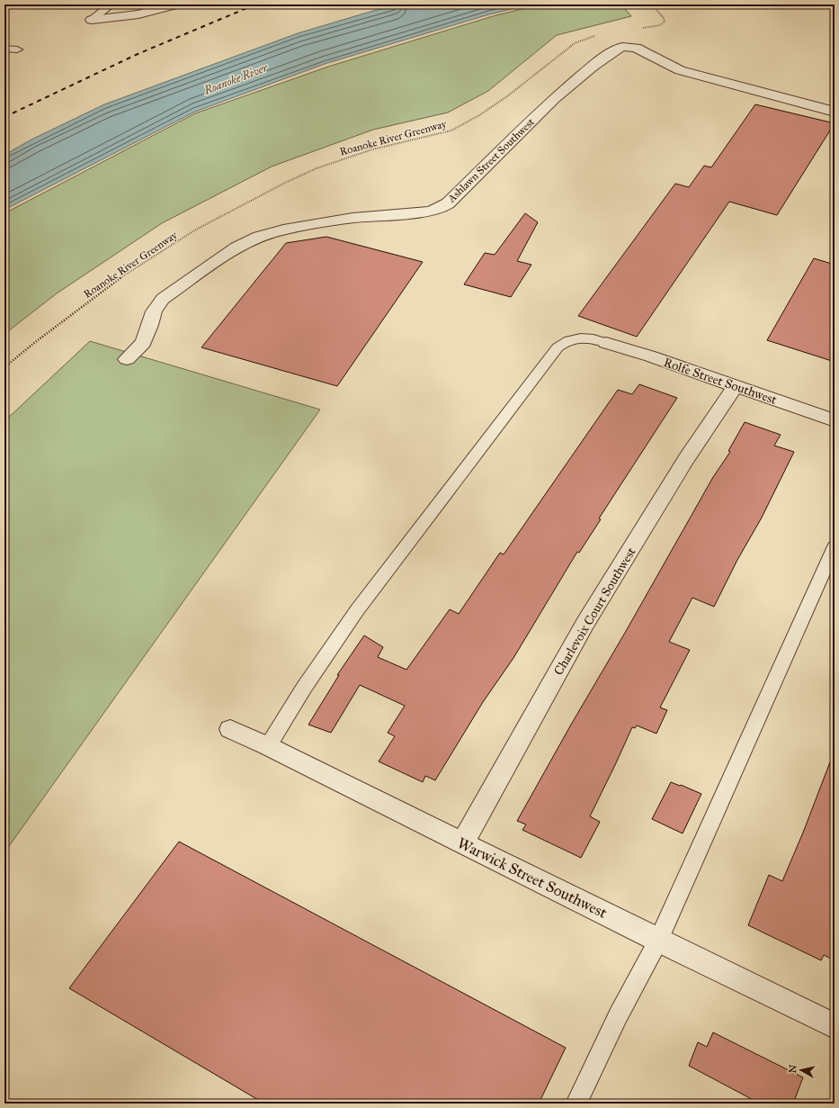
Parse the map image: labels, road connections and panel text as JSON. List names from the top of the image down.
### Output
{
  "streets": {
    "street": [
      "Ashlawn Street Southwest",
      "Rolfe Street Southwest",
      "Charlevoix Court Southwest",
      "Warwick Street Southwest"
    ],
    "path": ["Roanoke River Greenway"]
  },
  "crossings": [
    ["Rolfe Street Southwest", "Charlevoix Court Southwest"],
    ["Charlevoix Court Southwest", "Warwick Street Southwest"]
  ],
  "water": ["Roanoke River"],
  "north": "left"
}
